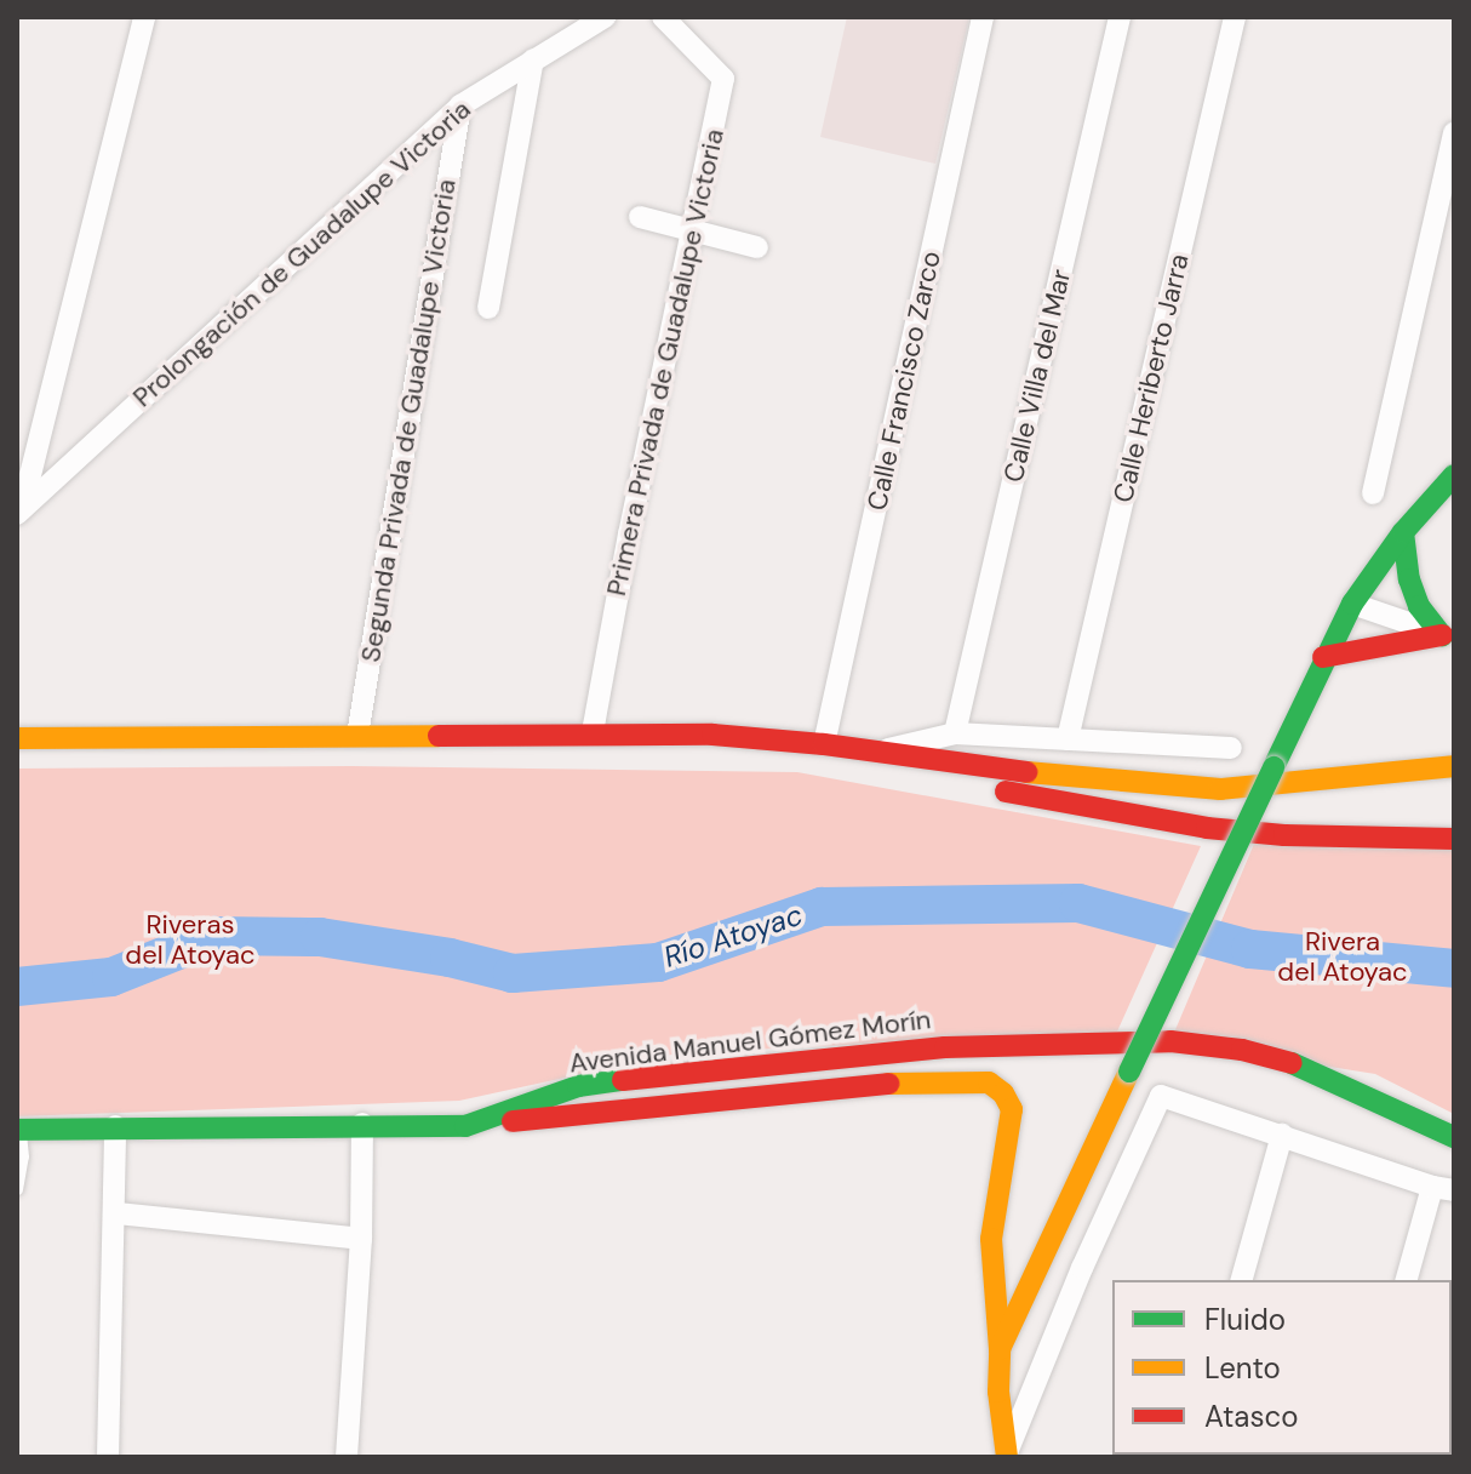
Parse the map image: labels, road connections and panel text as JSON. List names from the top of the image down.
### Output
{
  "streets": {
    "street": [
      "Prolongación de Guadalupe Victoria",
      "Primera Privada de Guadalupe Victoria",
      "Calle Villa del Mar",
      "Calle Heriberto Jarra",
      "Calle Francisco Zarco",
      "Segunda Privada de Guadalupe Victoria",
      "Avenida Manuel Gómez Morín"
    ]
  },
  "crossings": [
    ["Prolongación de Guadalupe Victoria", "Segunda Privada de Guadalupe Victoria"]
  ],
  "water": ["Río Atoyac"],
  "parks": ["Riveras del Atoyac", "Rivera del Atoyac"],
  "legend": ["Fluido", "Lento", "Atasco"]
}
